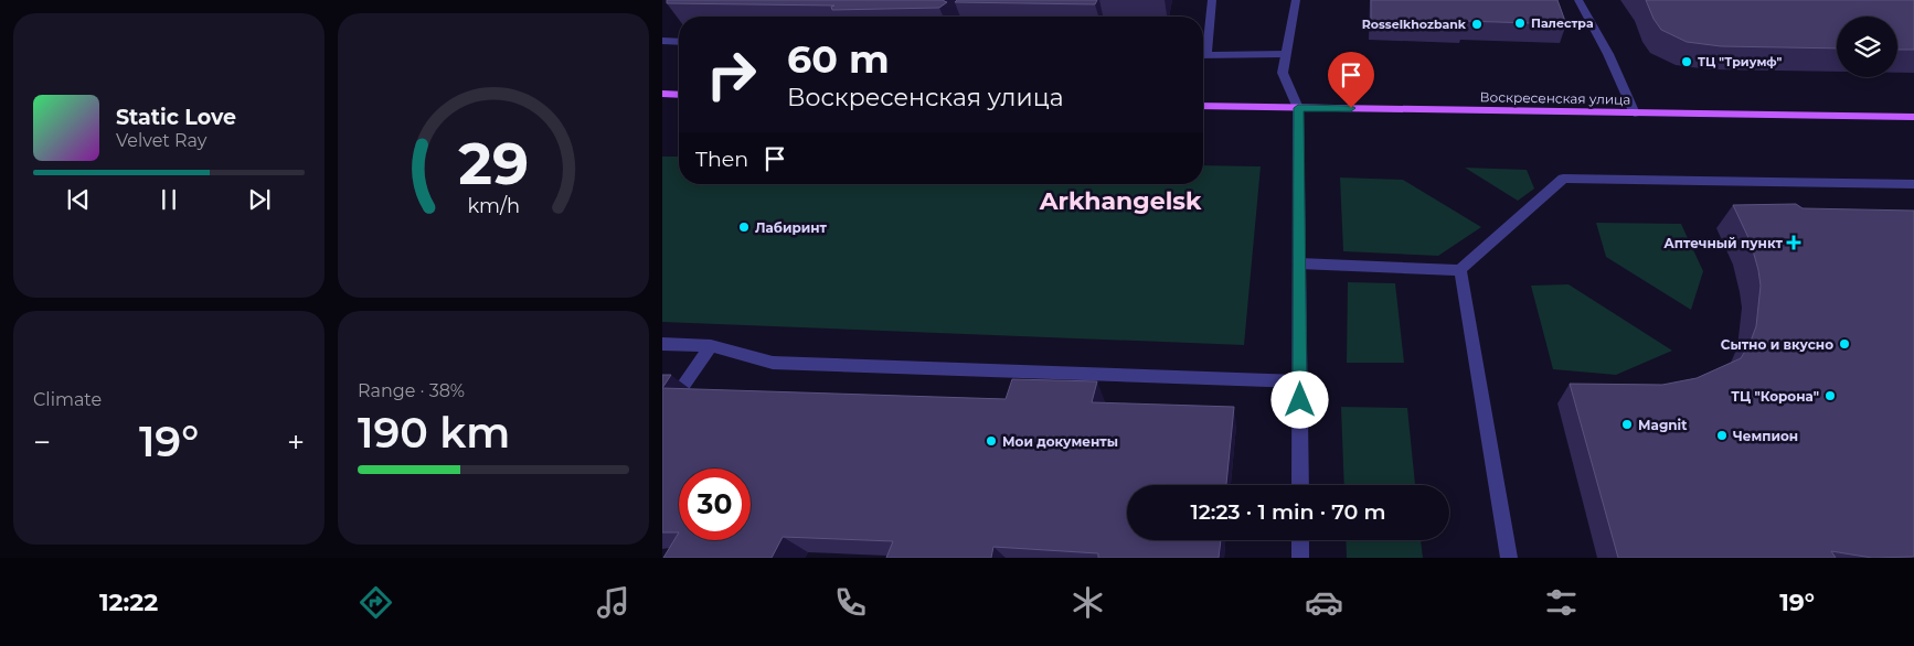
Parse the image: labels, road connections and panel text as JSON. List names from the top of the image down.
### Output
{
  "streets": {
    "main road": ["Воскресенская улица"]
  },
  "districts": ["Arkhangelsk"],
  "places": {
    "other": [
      "Палестра",
      "Rosselkhozbank",
      "ТЦ \"Триумф\"",
      "Лабиринт",
      "Сытно и вкусно",
      "ТЦ \"Корона\"",
      "Magnit",
      "Чемпион",
      "Мои документы"
    ],
    "health": ["Аптечный пункт"]
  },
  "page": {
    "turn": ["60 m", "Воскресенская улица"],
    "song": ["Static Love", "Velvet Ray"],
    "then": "Then",
    "tile": [
      "Climate",
      ["Range · 38%", "190 km"]
    ],
    "heat": ["−", "19°", "+"],
    "limit": "30",
    "trip": "12:23 · 1 min · 70 m",
    "tabs": ["12:22", "19°"],
    "gauge": ["29", "km/h"]
  }
}
